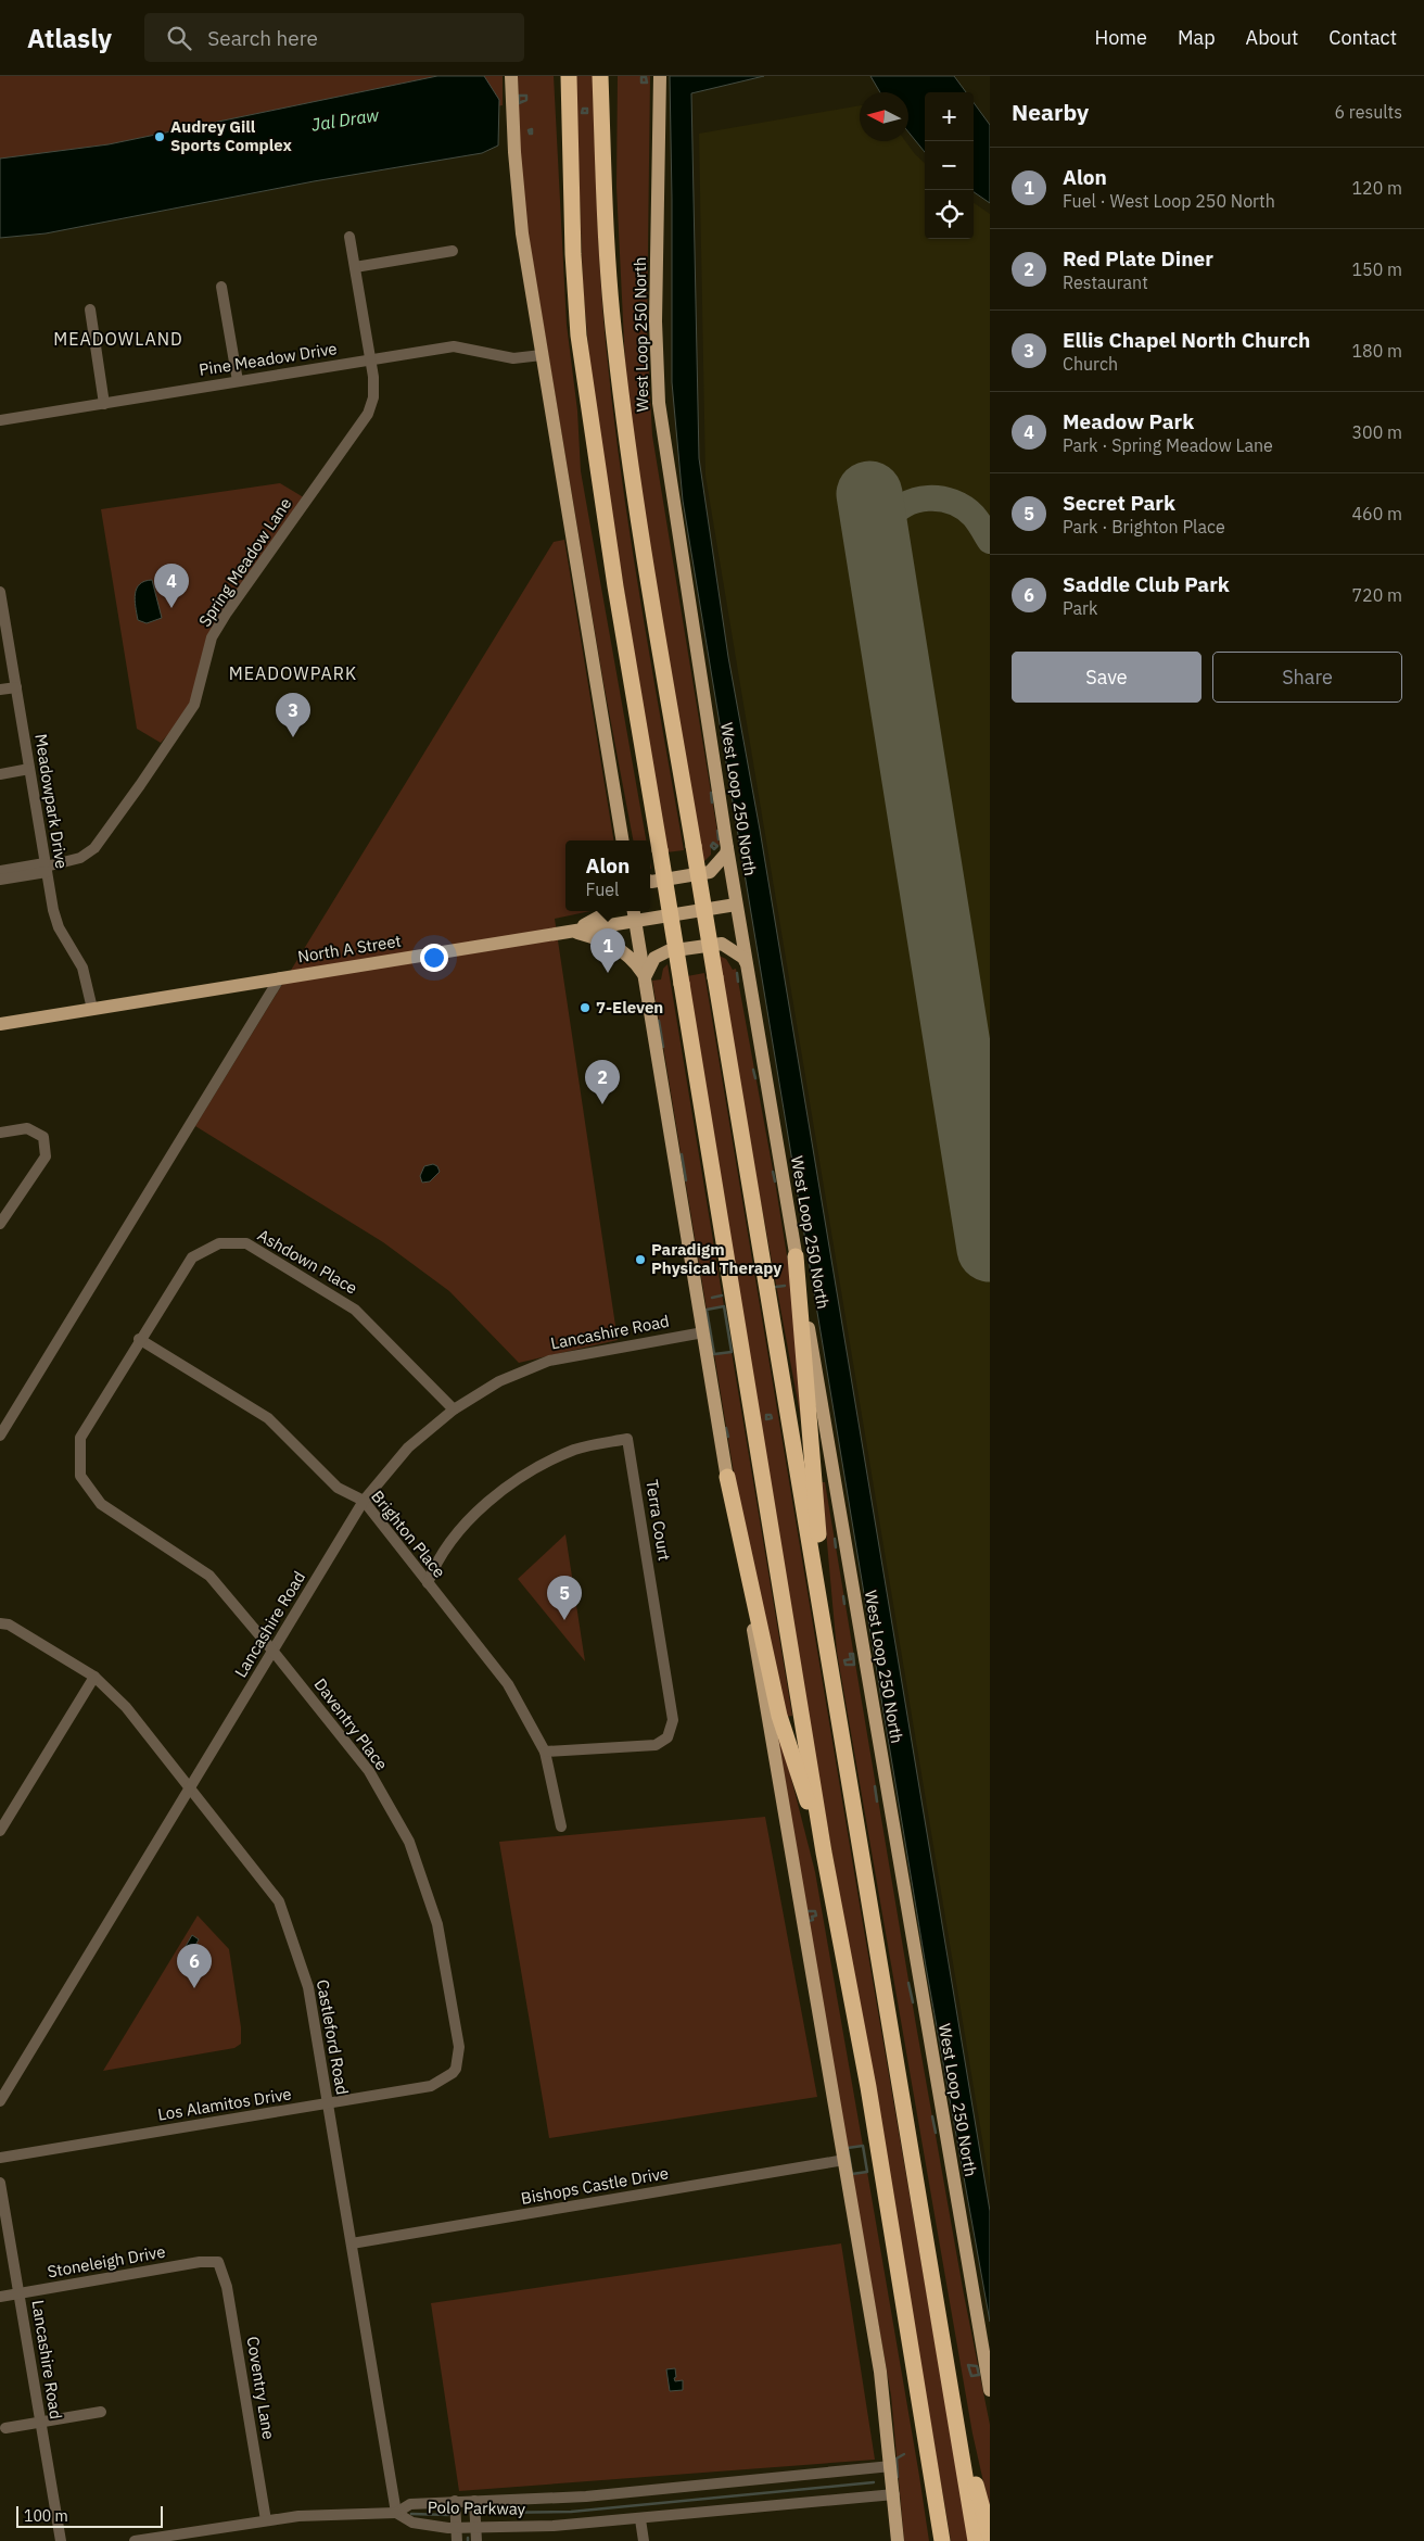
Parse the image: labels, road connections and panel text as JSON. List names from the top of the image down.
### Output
{
  "streets": {
    "main road": ["West Loop 250 North", "North A Street"],
    "street": [
      "Pine Meadow Drive",
      "Spring Meadow Lane",
      "Meadowpark Drive",
      "Ashdown Place",
      "Lancashire Road",
      "Terra Court",
      "Brighton Place",
      "Daventry Place",
      "Castleford Road",
      "Los Alamitos Drive",
      "Bishops Castle Drive",
      "Stoneleigh Drive",
      "Coventry Lane",
      "Polo Parkway"
    ]
  },
  "crossings": [
    ["West Loop 250 North", "North A Street"],
    ["Pine Meadow Drive", "Spring Meadow Lane"],
    ["Spring Meadow Lane", "Meadowpark Drive"],
    ["Meadowpark Drive", "North A Street"],
    ["Ashdown Place", "Lancashire Road"],
    ["Ashdown Place", "Brighton Place"],
    ["Ashdown Place", "Daventry Place"],
    ["Lancashire Road", "Brighton Place"],
    ["Lancashire Road", "Daventry Place"],
    ["Lancashire Road", "Castleford Road"],
    ["Lancashire Road", "Stoneleigh Drive"],
    ["Terra Court", "Brighton Place"],
    ["Daventry Place", "Los Alamitos Drive"],
    ["Castleford Road", "Los Alamitos Drive"],
    ["Castleford Road", "Bishops Castle Drive"],
    ["Castleford Road", "Polo Parkway"],
    ["Stoneleigh Drive", "Coventry Lane"]
  ],
  "districts": ["MEADOWLAND", "MEADOWPARK"],
  "water": ["Jal Draw"],
  "places": ["Audrey Gill Sports Complex", "7-Eleven", "Paradigm Physical Therapy"],
  "scale_bar": "100 m",
  "north": "left",
  "page": {
    "header": "Atlasly",
    "search": "Search here",
    "nav": [
      "Home",
      "Map",
      "About",
      "Contact"
    ],
    "heading": ["Nearby", "6 results"],
    "map_buttons": ["+", "−"],
    "list": [
      {
        "mark": "1",
        "name": "Alon",
        "note": "Fuel · West Loop 250 North",
        "value": "120 m"
      },
      {
        "mark": "2",
        "name": "Red Plate Diner",
        "note": "Restaurant",
        "value": "150 m"
      },
      {
        "mark": "3",
        "name": "Ellis Chapel North Church",
        "note": "Church",
        "value": "180 m"
      },
      {
        "mark": "4",
        "name": "Meadow Park",
        "note": "Park · Spring Meadow Lane",
        "value": "300 m"
      },
      {
        "mark": "5",
        "name": "Secret Park",
        "note": "Park · Brighton Place",
        "value": "460 m"
      },
      {
        "mark": "6",
        "name": "Saddle Club Park",
        "note": "Park",
        "value": "720 m"
      }
    ],
    "pins": [
      "4",
      "3",
      "1",
      "2",
      "5",
      "6"
    ],
    "buttons": ["Save", "Share"],
    "popup": ["Alon", "Fuel"],
    "scale": "100 m"
  }
}
